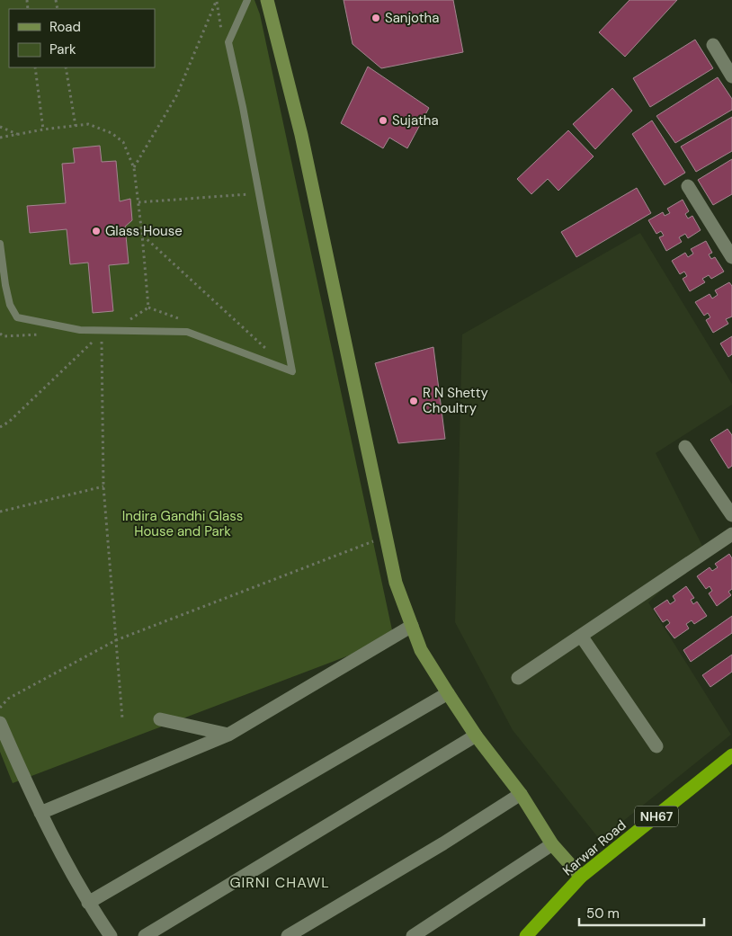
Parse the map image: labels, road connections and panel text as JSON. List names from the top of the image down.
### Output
{
  "streets": {
    "highway": ["NH67", "Karwar Road"]
  },
  "districts": ["GIRNI CHAWL"],
  "parks": ["Indira Gandhi Glass House and Park"],
  "places": [
    "Sanjotha",
    "Sujatha",
    "Glass House",
    "R N Shetty Choultry"
  ],
  "legend": ["Road", "Park"],
  "scale_bar": "50 m"
}
